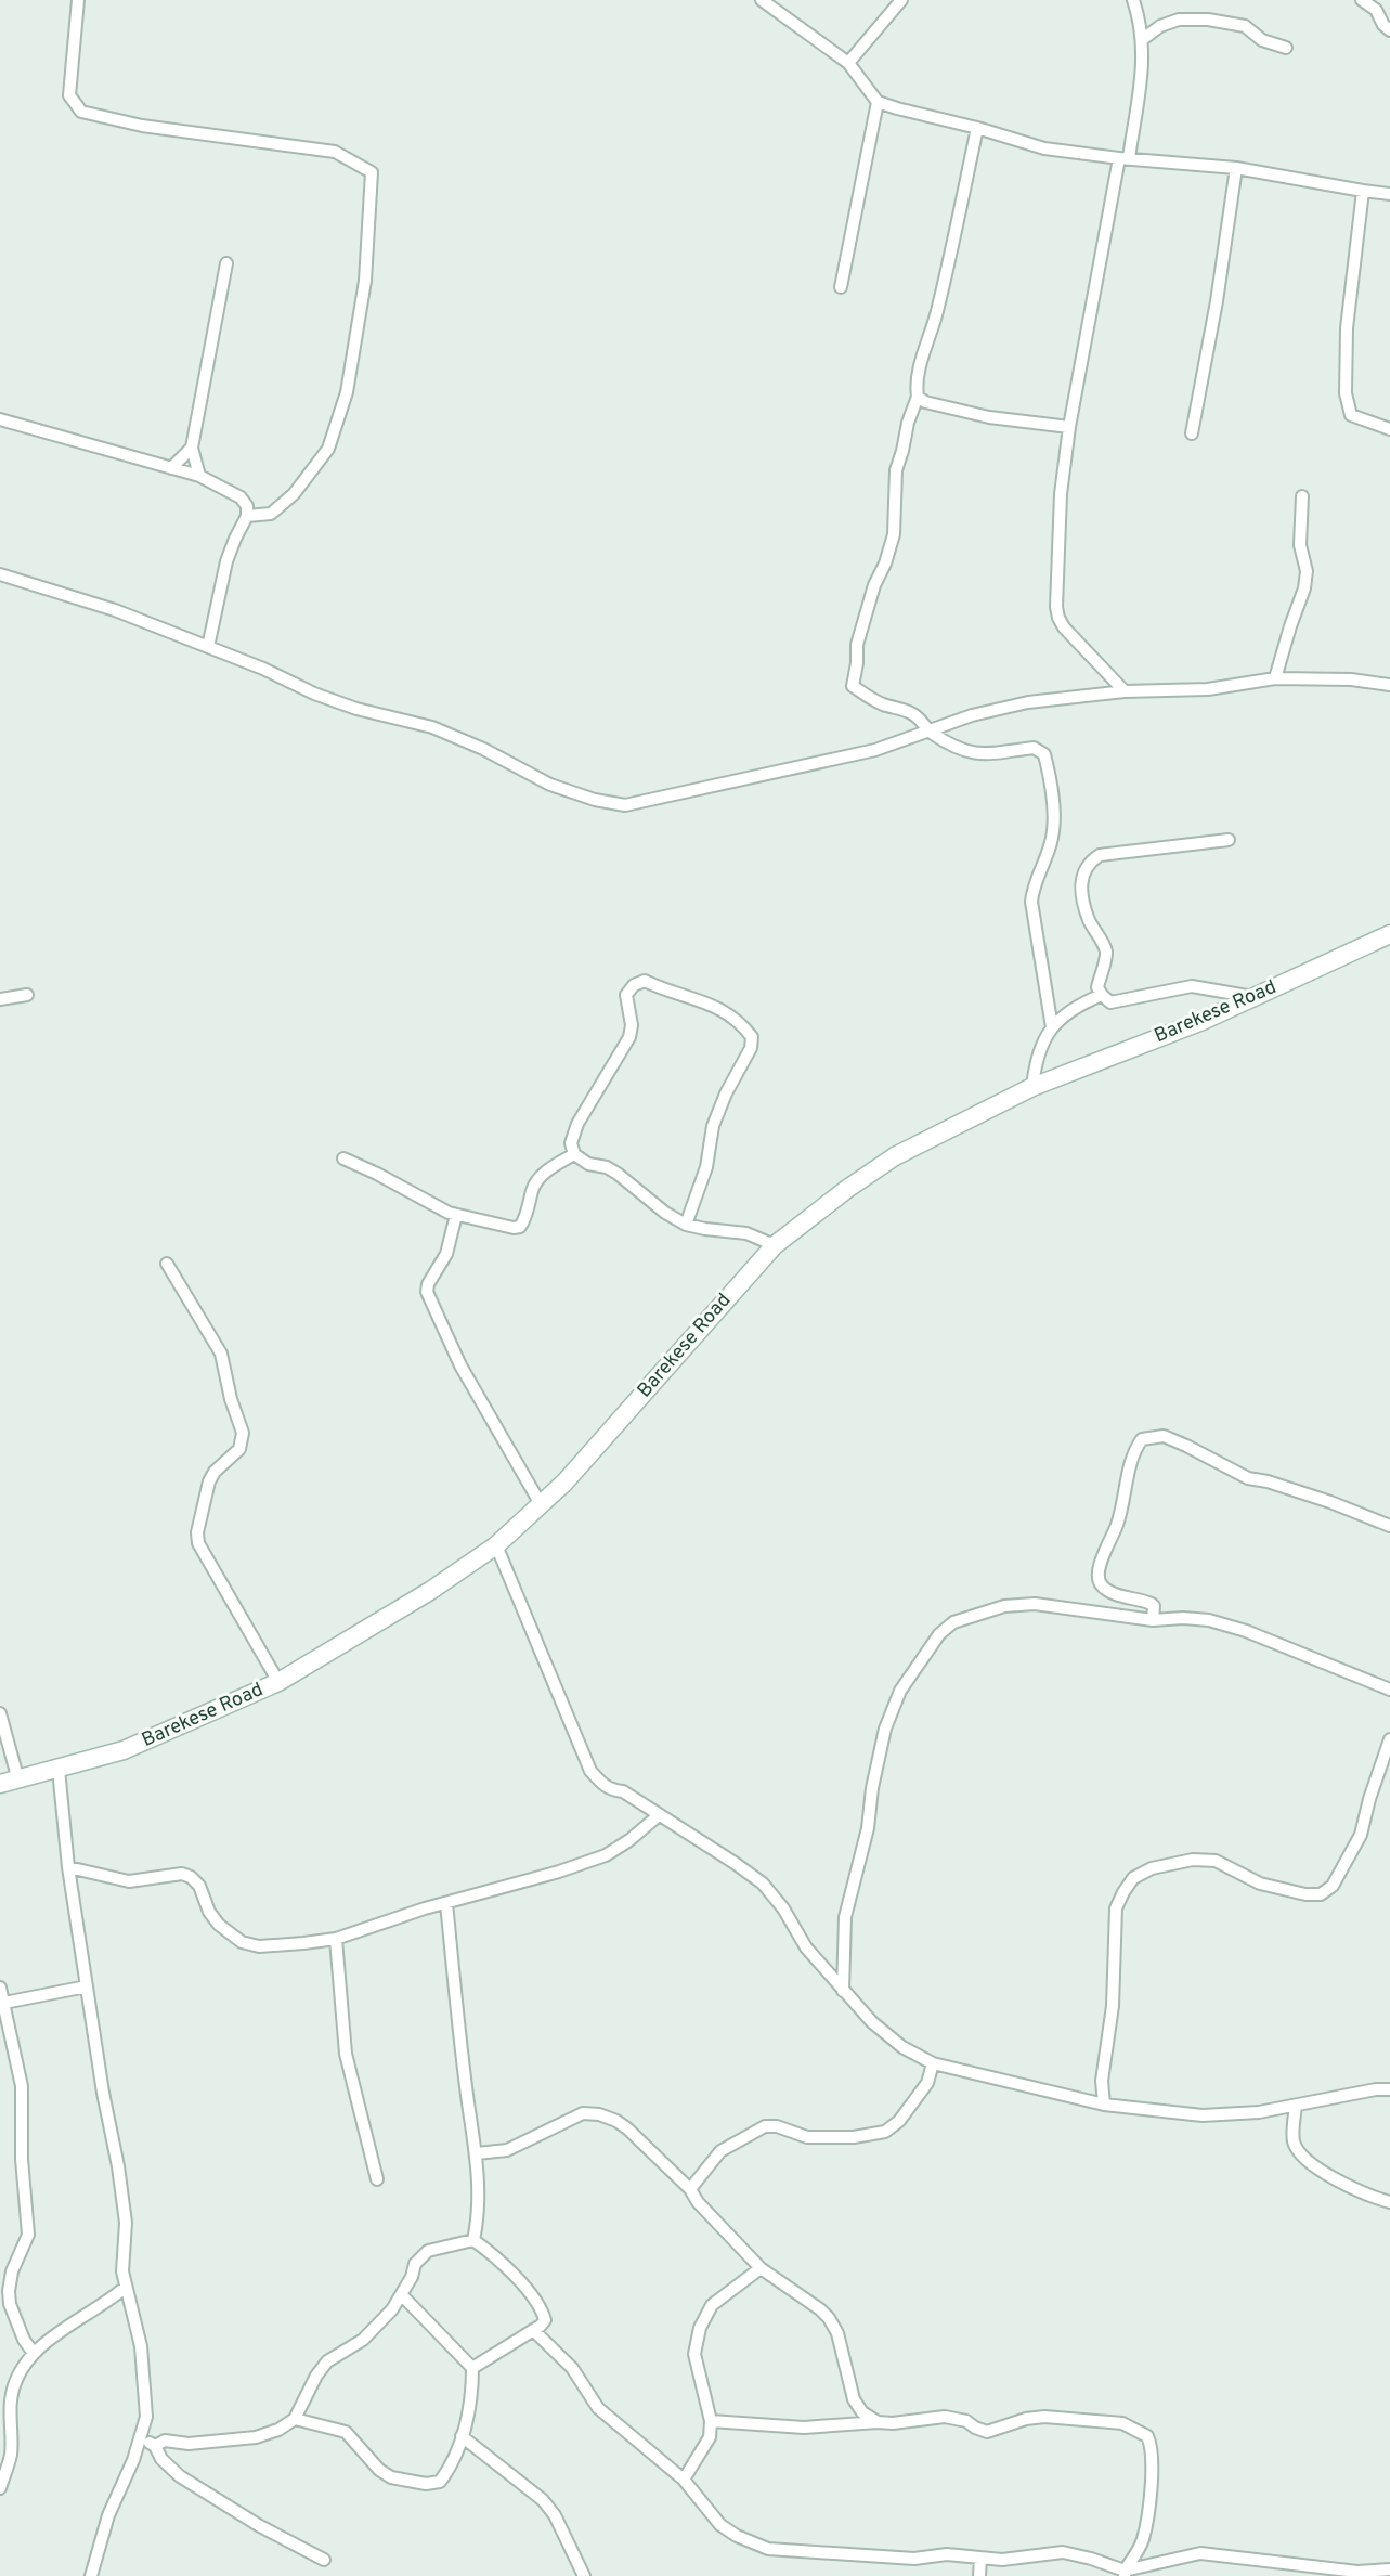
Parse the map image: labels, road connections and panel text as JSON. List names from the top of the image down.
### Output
{
  "streets": {
    "main road": ["Barekese Road"]
  }
}
